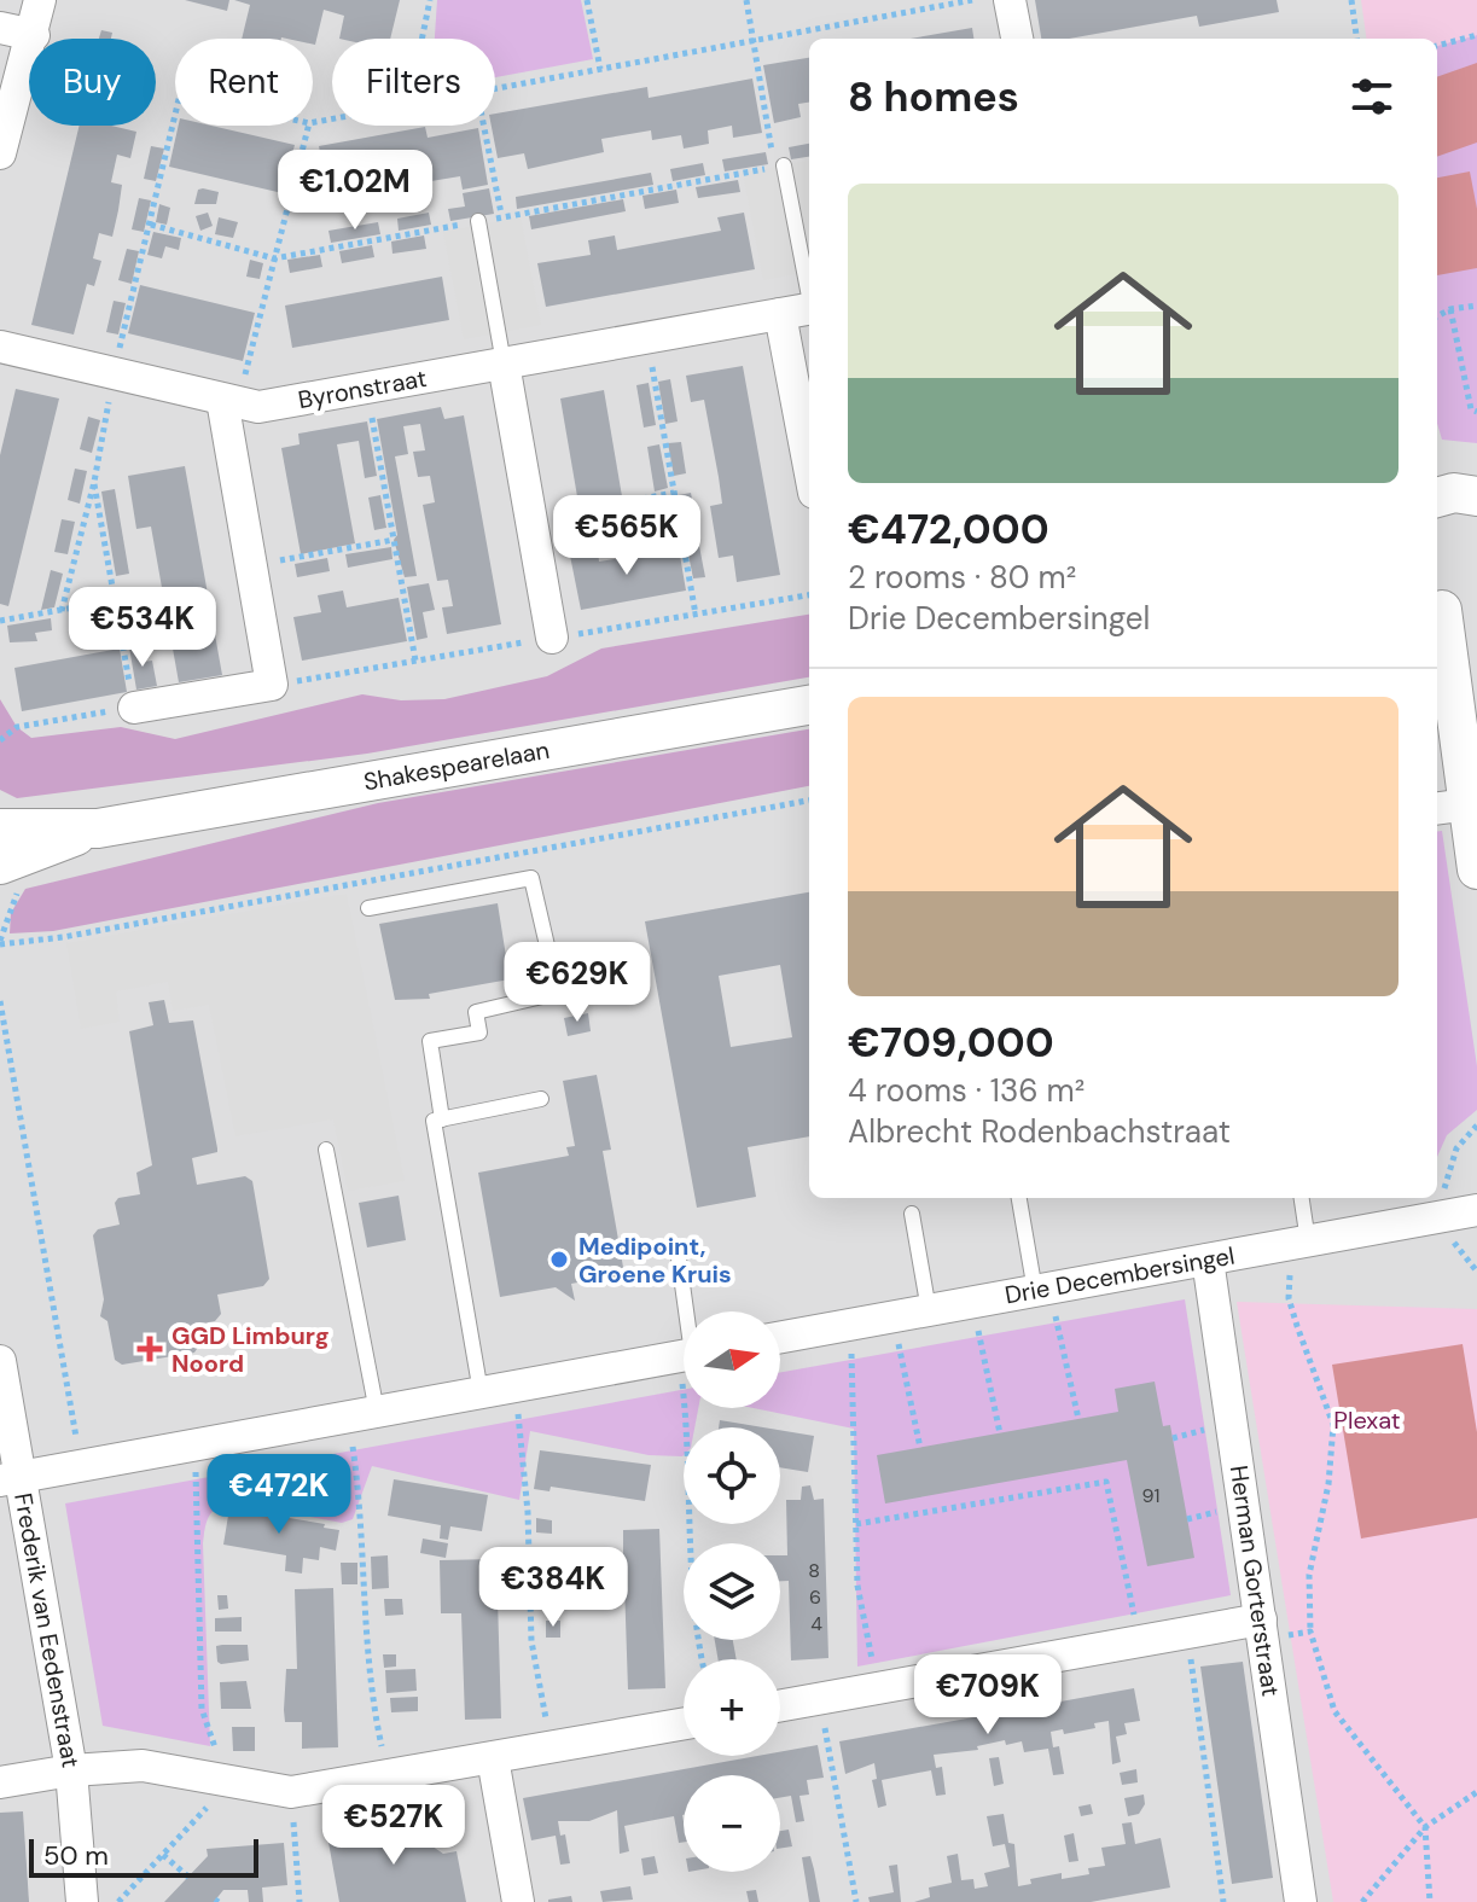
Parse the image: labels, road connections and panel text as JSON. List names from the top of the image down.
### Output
{
  "streets": {
    "street": [
      "Byronstraat",
      "Shakespearelaan",
      "Drie Decembersingel",
      "Herman Gorterstraat",
      "Frederik van Eedenstraat"
    ]
  },
  "crossings": [
    ["Drie Decembersingel", "Herman Gorterstraat"]
  ],
  "parks": ["Plexat"],
  "places": {
    "other": ["Medipoint, Groene Kruis"],
    "health": ["GGD Limburg Noord"]
  },
  "house_numbers": [
    "91",
    "8",
    "6",
    "4"
  ],
  "scale_bar": "50 m",
  "north": "right",
  "page": {
    "chip": ["Buy", "Rent", "Filters"],
    "heading": "8 homes",
    "price": [
      "€1.02M",
      "€565K",
      "€534K",
      "€629K",
      "€472K",
      "€384K",
      "€709K",
      "€527K"
    ],
    "list": [
      {
        "name": "€472,000",
        "note": "2 rooms · 80 m² · Drie Decembersingel"
      },
      {
        "name": "€709,000",
        "note": "4 rooms · 136 m² · Albrecht Rodenbachstraat"
      }
    ],
    "map_buttons": ["+", "−"],
    "scale": "50 m"
  }
}
